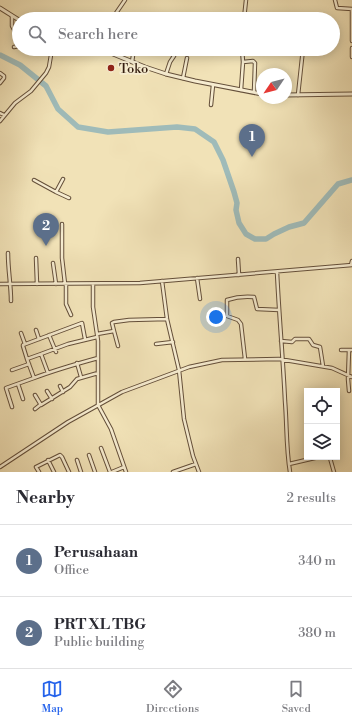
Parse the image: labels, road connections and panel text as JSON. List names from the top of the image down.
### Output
{
  "places": ["Toko"],
  "north": "bottom left",
  "page": {
    "search": "Search here",
    "pins": ["1", "2"],
    "heading": ["Nearby", "2 results"],
    "list": [
      {
        "mark": "1",
        "name": "Perusahaan",
        "note": "Office",
        "value": "340 m"
      },
      {
        "mark": "2",
        "name": "PRT XL TBG",
        "note": "Public building",
        "value": "380 m"
      }
    ],
    "nav": ["Map", "Directions", "Saved"]
  }
}
